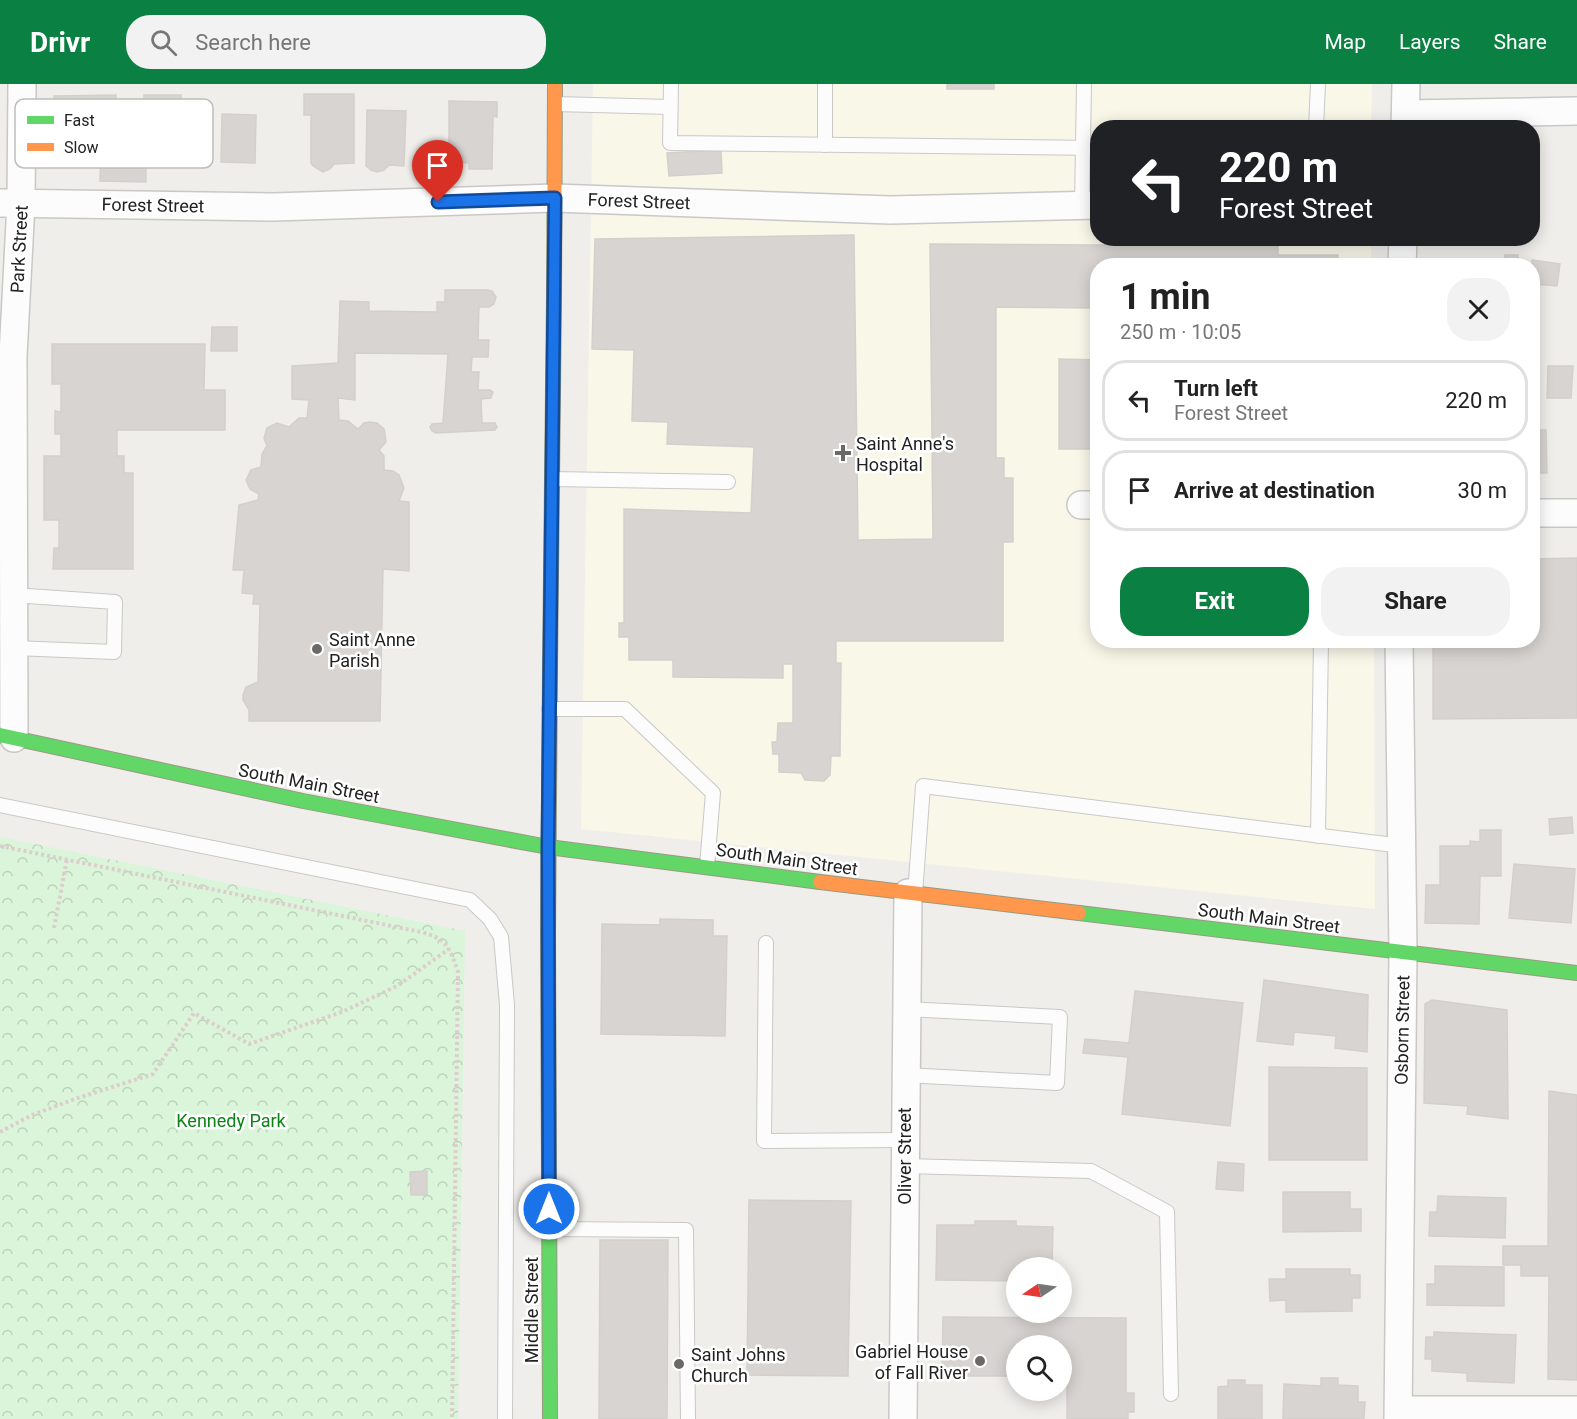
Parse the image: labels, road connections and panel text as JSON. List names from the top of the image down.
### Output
{
  "streets": {
    "main road": ["South Main Street", "Middle Street"],
    "street": [
      "Forest Street",
      "Park Street",
      "Osborn Street",
      "Oliver Street"
    ]
  },
  "crossings": [
    ["Forest Street", "Park Street"],
    ["Forest Street", "Middle Street"],
    ["Park Street", "South Main Street"],
    ["South Main Street", "Osborn Street"],
    ["South Main Street", "Oliver Street"],
    ["South Main Street", "Middle Street"]
  ],
  "parks": ["Kennedy Park"],
  "places": {
    "health": ["Saint Anne's Hospital"],
    "other": ["Saint Anne Parish", "Gabriel House of Fall River", "Saint Johns Church"]
  },
  "legend": ["Fast", "Slow"],
  "north": "left",
  "page": {
    "header": "Drivr",
    "search": "Search here",
    "nav": ["Map", "Layers", "Share"],
    "turn": ["220 m", "Forest Street"],
    "heading": ["1 min", "250 m · 10:05"],
    "list": [
      {
        "name": "Turn left",
        "note": "Forest Street",
        "value": "220 m"
      },
      {
        "name": "Arrive at destination",
        "value": "30 m"
      }
    ],
    "buttons": ["Exit", "Share"]
  }
}
